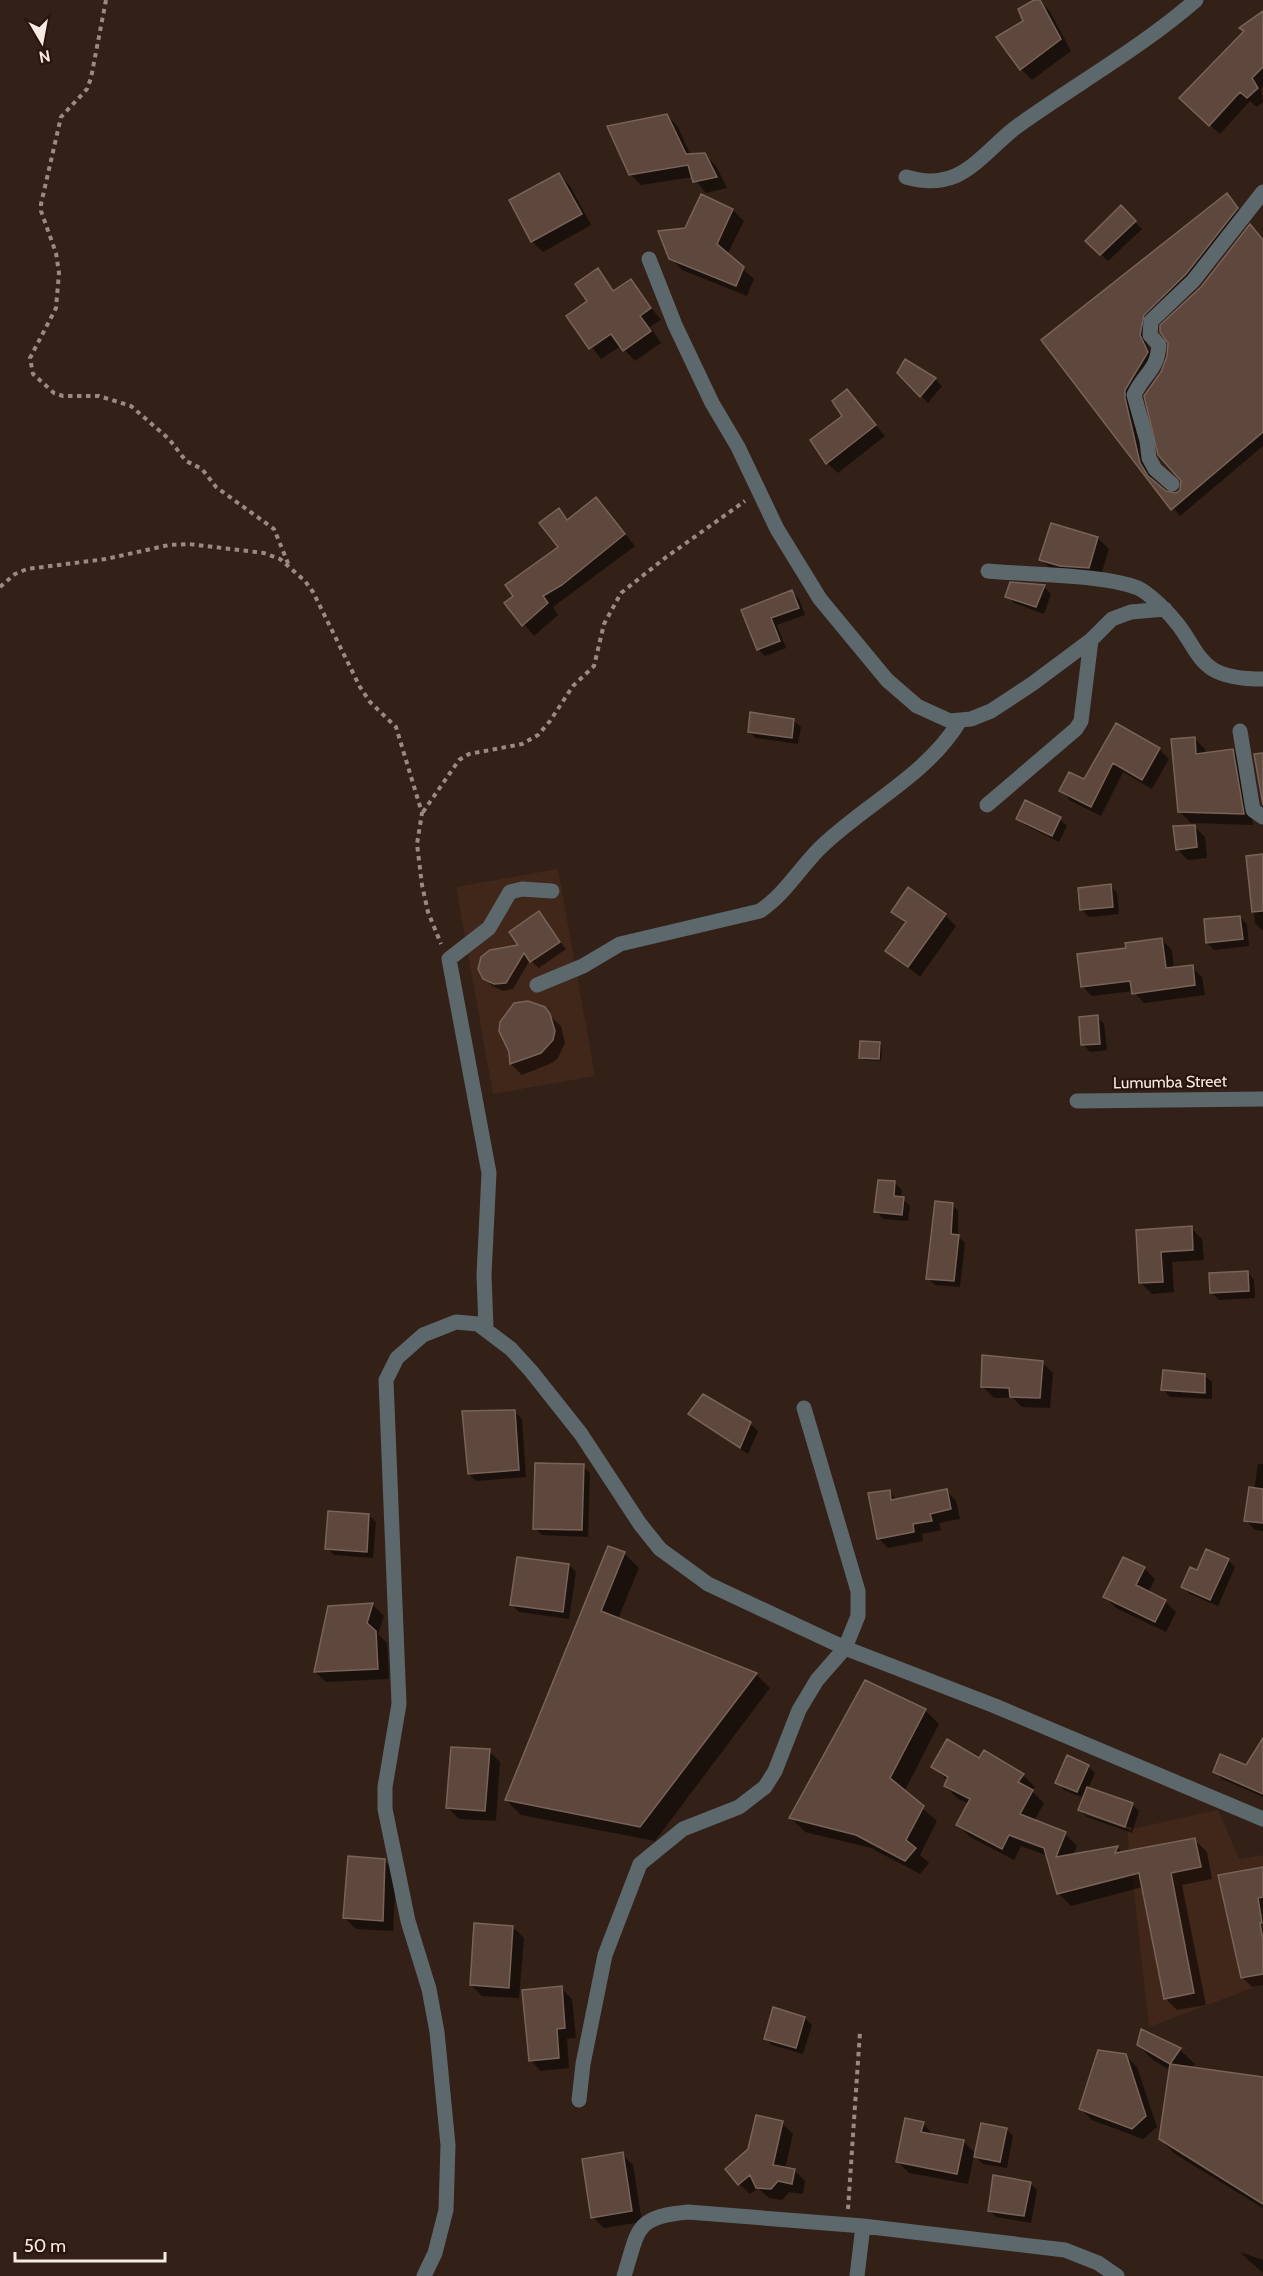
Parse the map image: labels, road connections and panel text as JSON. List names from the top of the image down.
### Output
{
  "streets": {
    "street": ["Lumumba Street"]
  },
  "scale_bar": "50 m",
  "north": "bottom"
}
